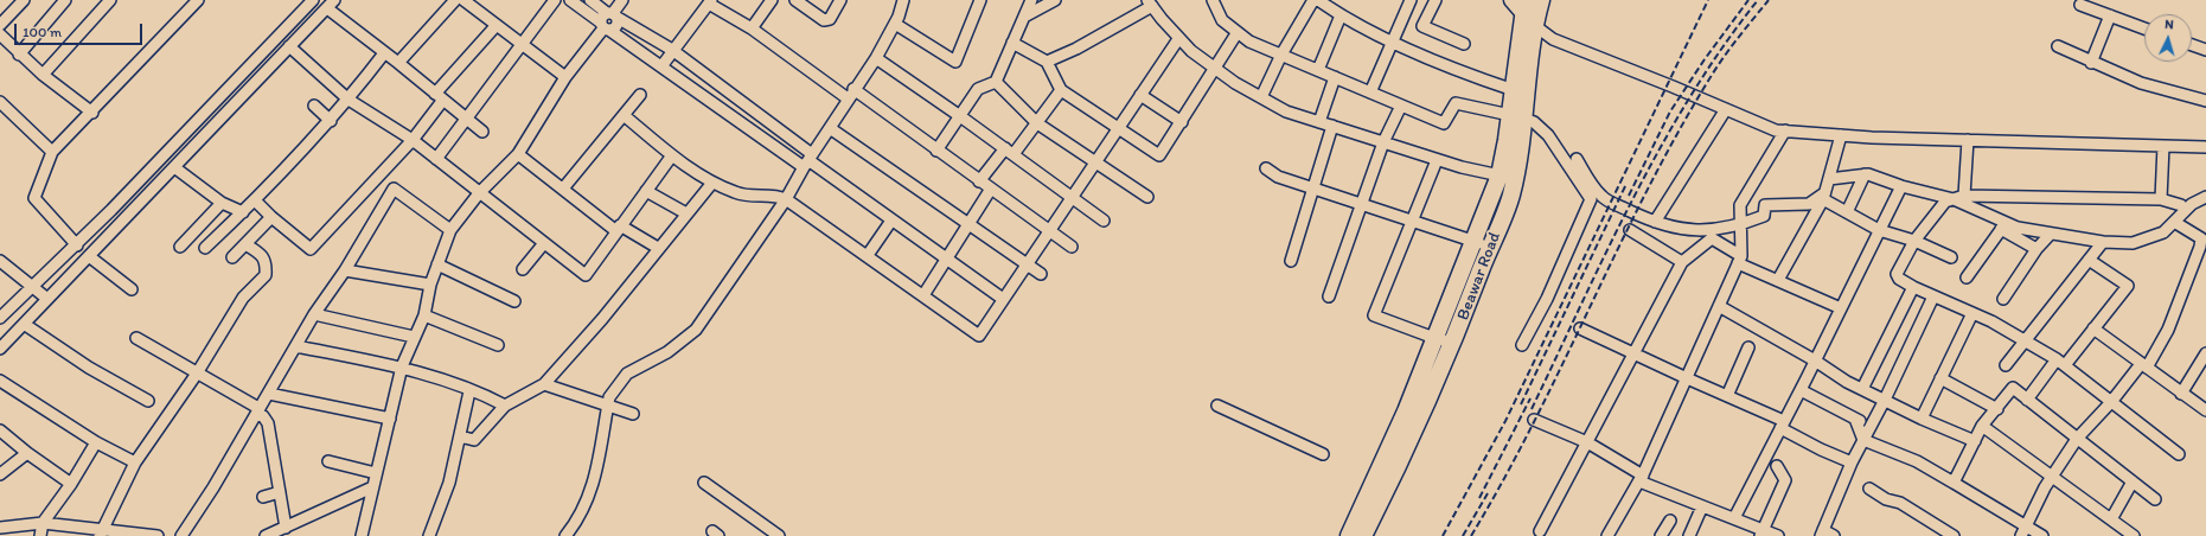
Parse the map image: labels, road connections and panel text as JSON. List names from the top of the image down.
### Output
{
  "streets": {
    "main road": ["Beawar Road"]
  },
  "scale_bar": "100 m",
  "north": "top"
}
